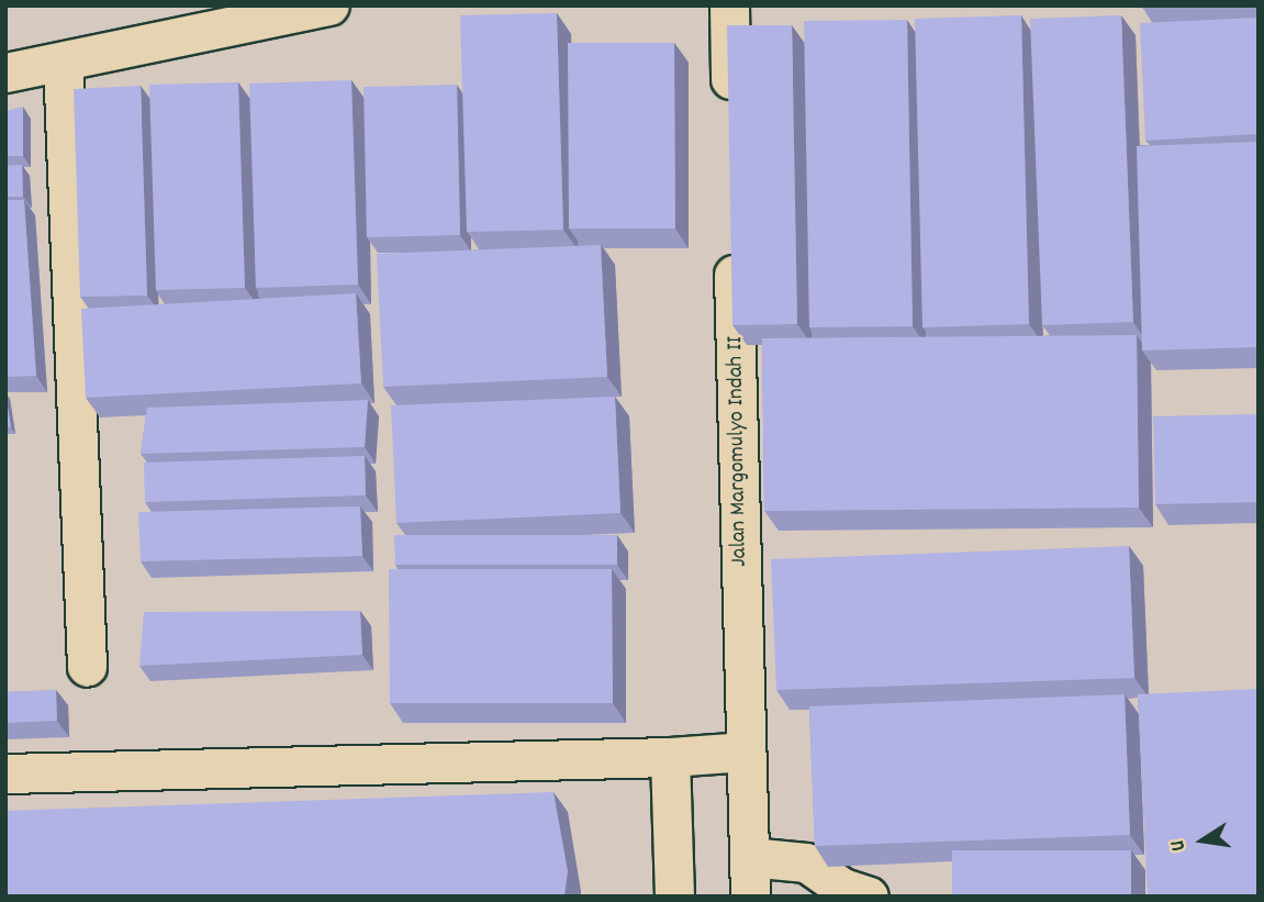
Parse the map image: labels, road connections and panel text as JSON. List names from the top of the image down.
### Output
{
  "streets": {
    "lane": ["Jalan Margomulyo Indah II"]
  },
  "north": "left"
}
